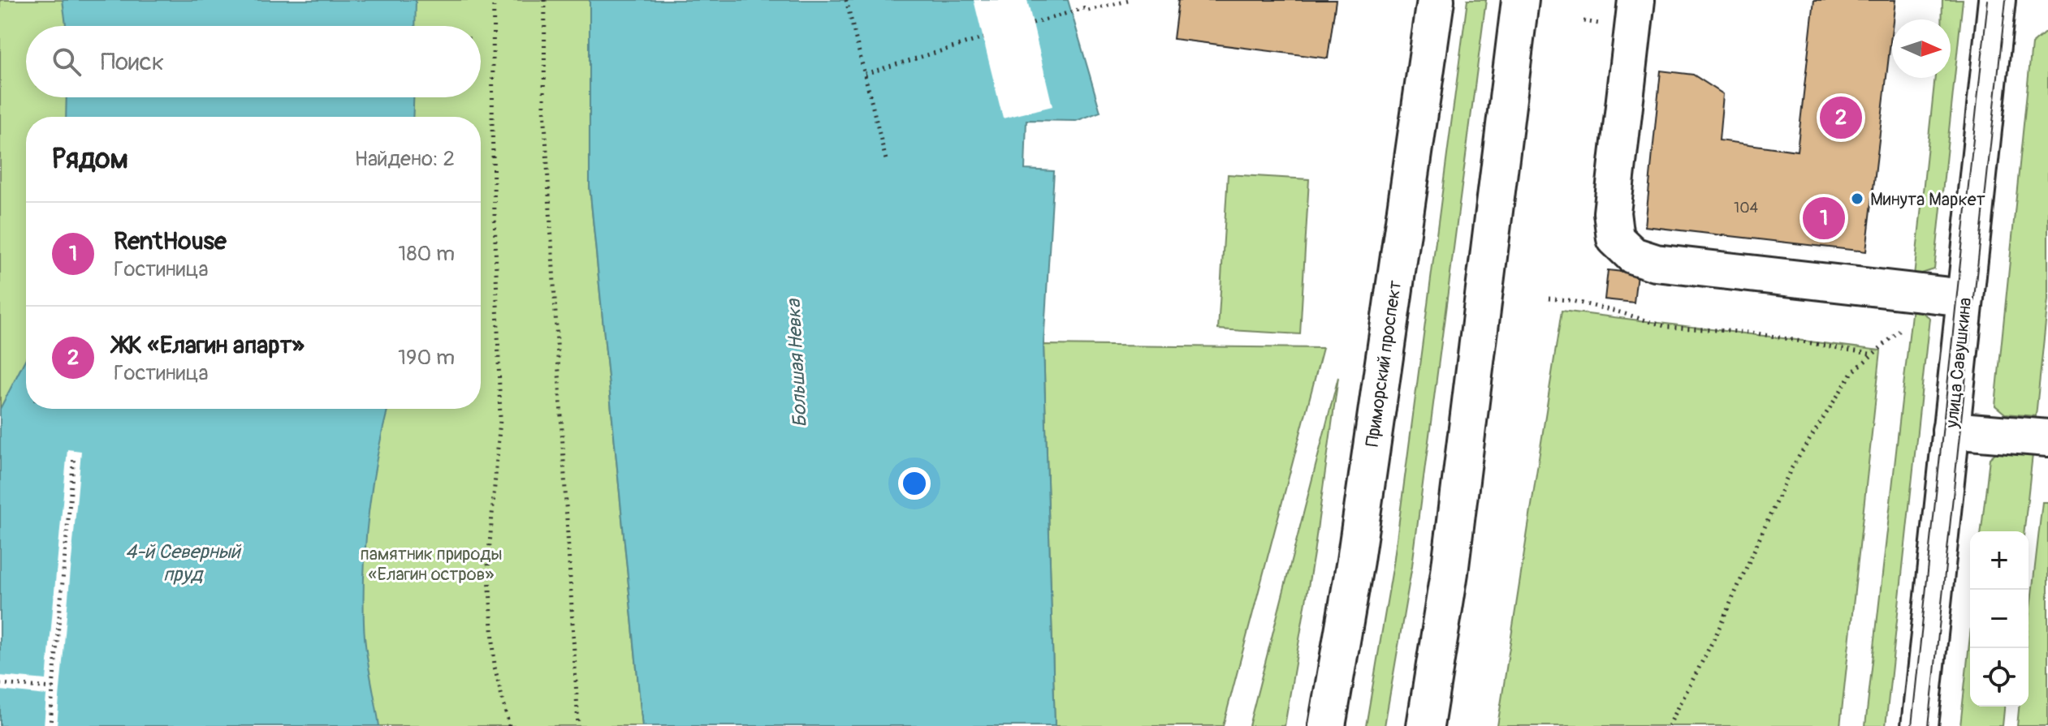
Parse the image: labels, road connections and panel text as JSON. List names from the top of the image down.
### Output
{
  "streets": {
    "main road": ["улица Савушкина", "Приморский проспект"]
  },
  "water": ["Большая Невка", "4-й Северный пруд"],
  "parks": ["памятник природы «Елагин остров»"],
  "places": ["Минута Маркет"],
  "house_numbers": ["104"],
  "north": "right",
  "page": {
    "search": "Поиск",
    "pins": ["2", "1"],
    "heading": ["Рядом", "Найдено: 2"],
    "list": [
      {
        "mark": "1",
        "name": "RentHouse",
        "note": "Гостиница",
        "value": "180 m"
      },
      {
        "mark": "2",
        "name": "ЖК «Елагин апарт»",
        "note": "Гостиница",
        "value": "190 m"
      }
    ],
    "map_buttons": ["+", "−"]
  }
}
